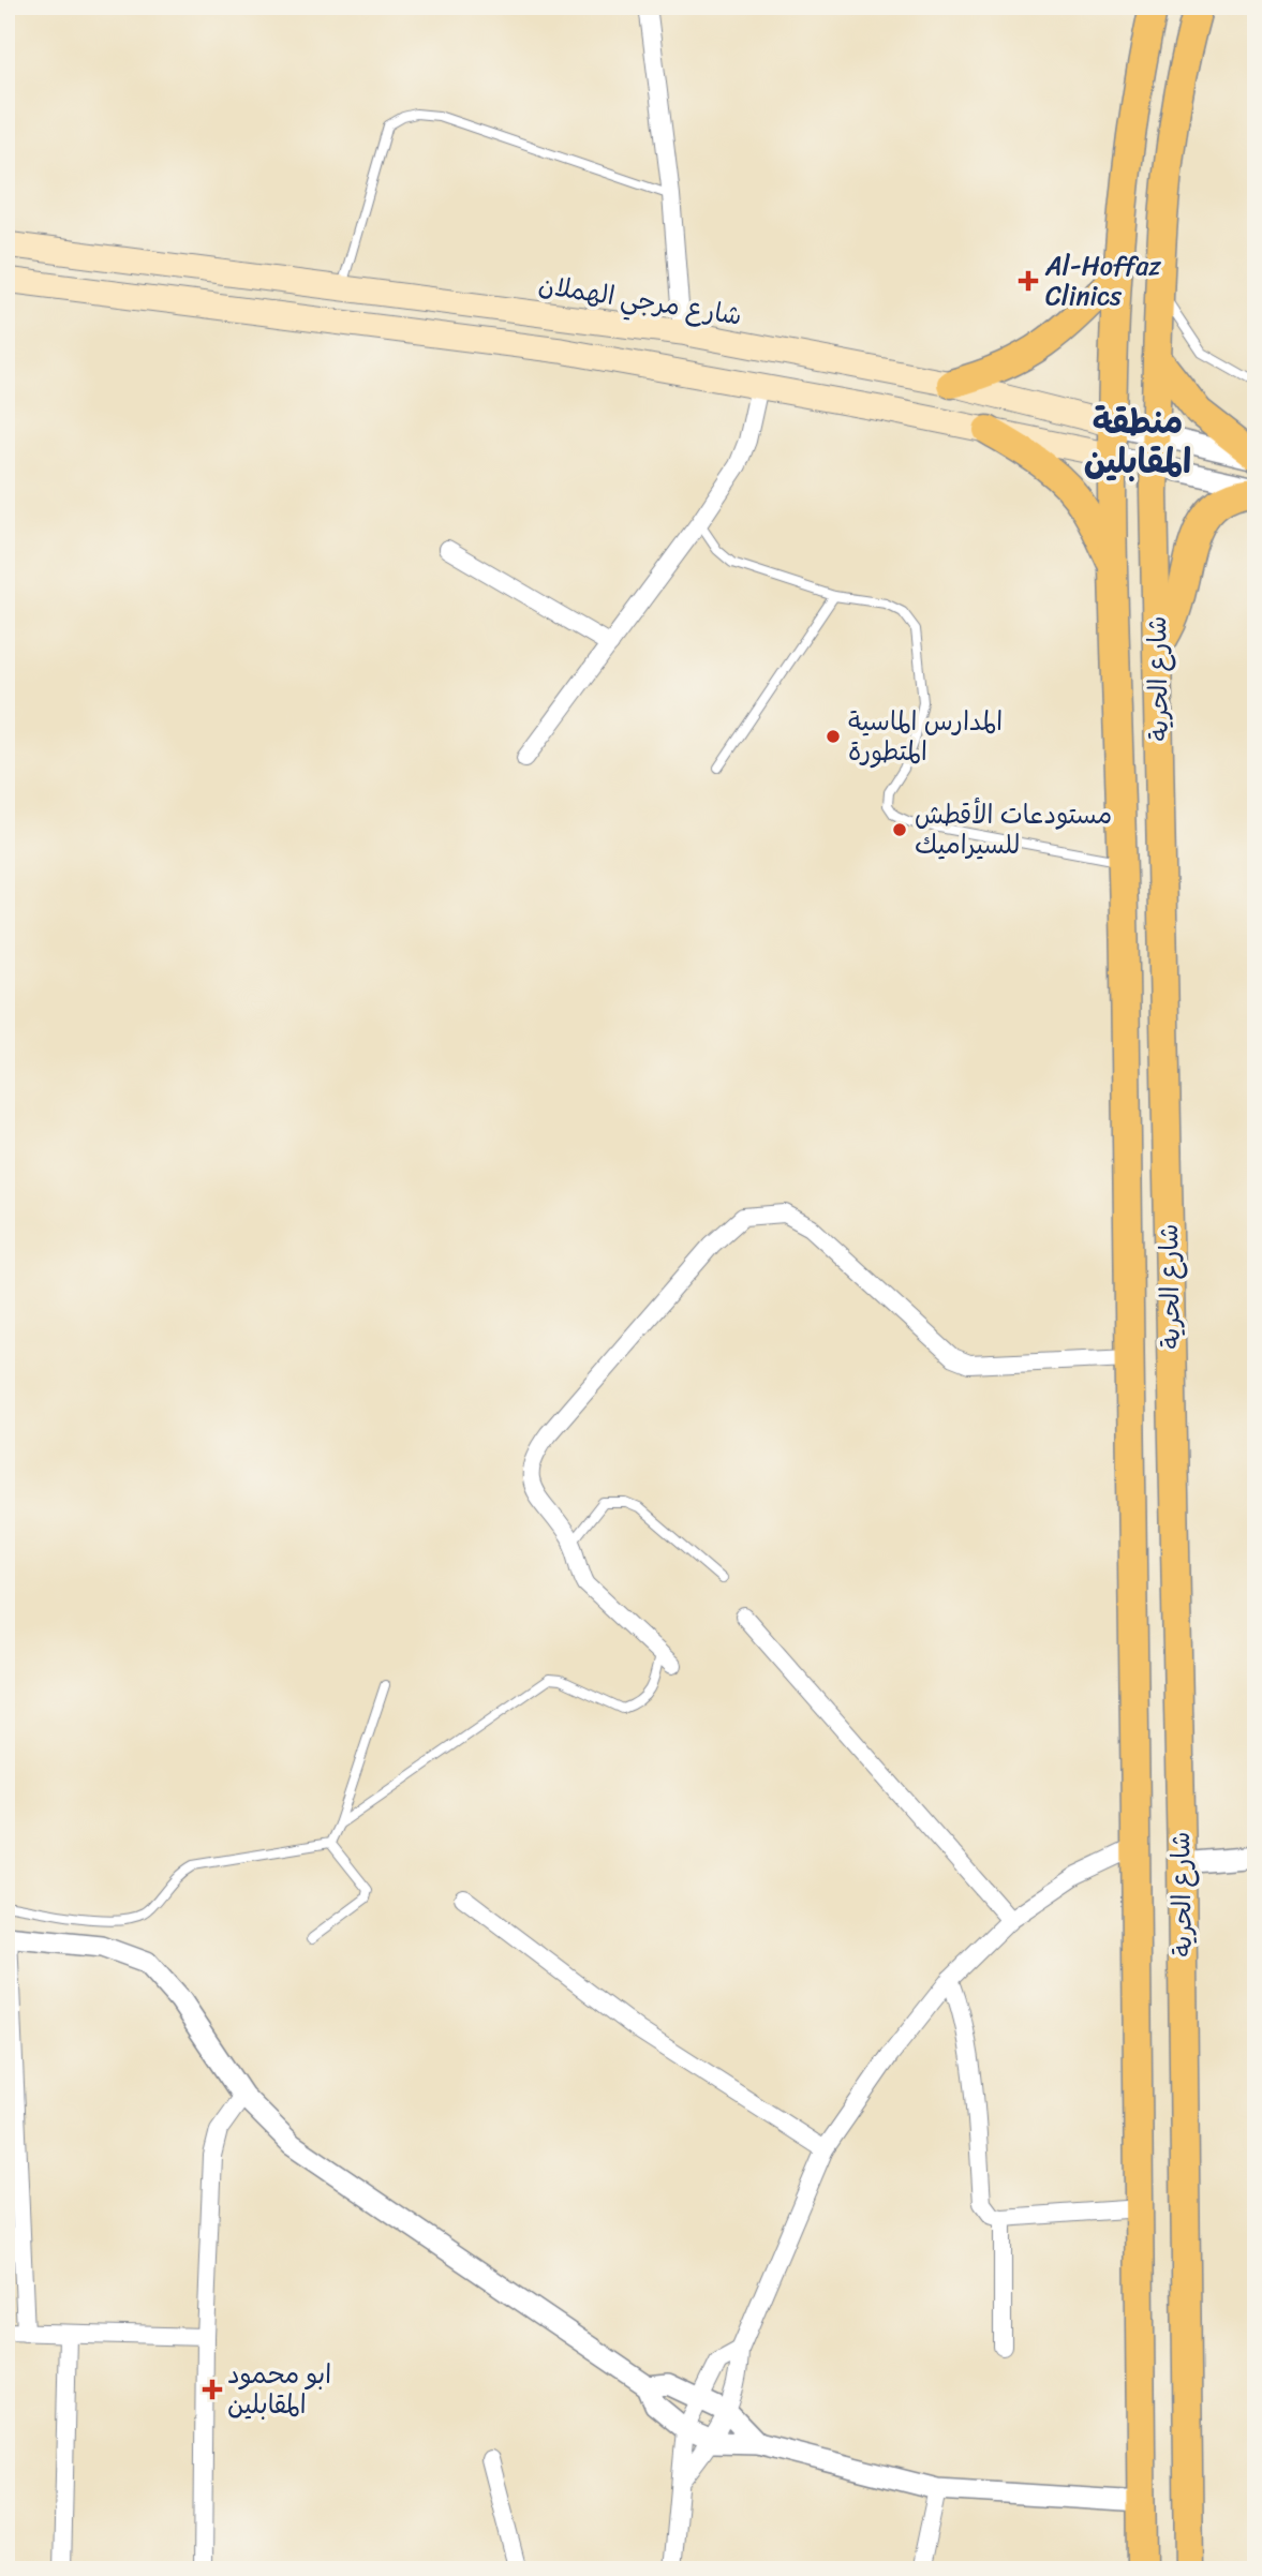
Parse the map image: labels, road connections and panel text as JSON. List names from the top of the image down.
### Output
{
  "streets": {
    "highway": ["شارع الحرية"],
    "main road": ["شارع مرجي الهملان"]
  },
  "crossings": [
    ["شارع مرجي الهملان", "شارع الحرية"]
  ],
  "districts": ["منطقة المقابلين"],
  "places": {
    "health": ["Al-Hoffaz Clinics", "ابو محمود المقابلين"],
    "other": ["المدارس الماسية المتطورة", "مستودعات الأقطش للسيراميك"]
  }
}
